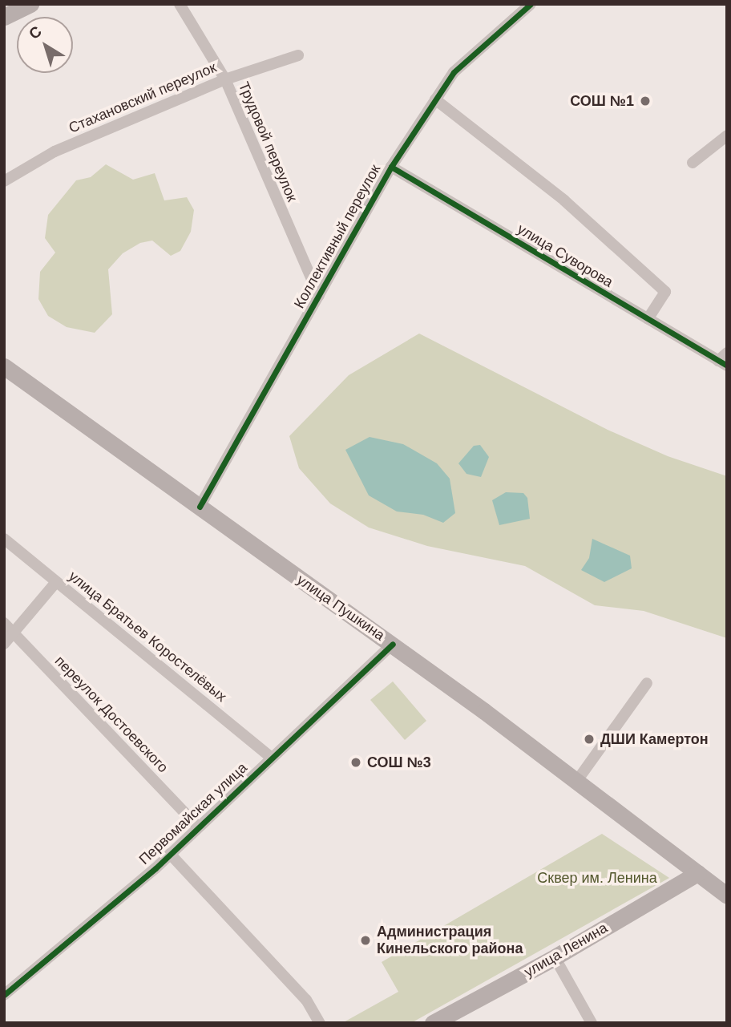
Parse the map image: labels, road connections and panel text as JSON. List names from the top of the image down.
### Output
{
  "streets": {
    "main road": ["улица Пушкина", "улица Ленина"],
    "street": [
      "Стахановский переулок",
      "Трудовой переулок",
      "Коллективный переулок",
      "улица Суворова",
      "улица Братьев Коростелёвых",
      "переулок Достоевского",
      "Первомайская улица"
    ]
  },
  "crossings": [
    ["Стахановский переулок", "Трудовой переулок"],
    ["Трудовой переулок", "Коллективный переулок"],
    ["Коллективный переулок", "улица Суворова"],
    ["Коллективный переулок", "улица Пушкина"],
    ["улица Пушкина", "Первомайская улица"],
    ["улица Пушкина", "улица Ленина"],
    ["улица Братьев Коростелёвых", "Первомайская улица"],
    ["переулок Достоевского", "Первомайская улица"]
  ],
  "parks": ["Сквер им. Ленина"],
  "places": [
    "СОШ №1",
    "ДШИ Камертон",
    "СОШ №3",
    "Администрация Кинельского района"
  ],
  "north": "top left"
}
